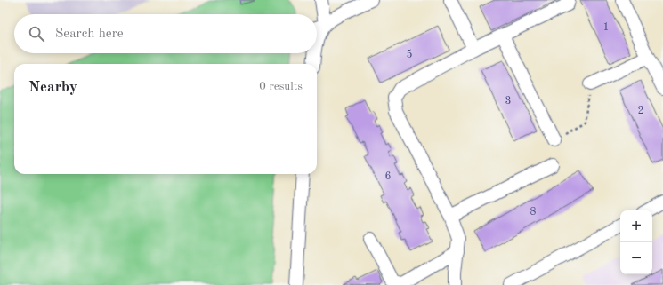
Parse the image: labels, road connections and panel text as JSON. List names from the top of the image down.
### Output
{
  "house_numbers": [
    "1",
    "5",
    "3",
    "2",
    "6",
    "8"
  ],
  "page": {
    "search": "Search here",
    "heading": ["Nearby", "0 results"],
    "map_buttons": ["+", "−"]
  }
}
